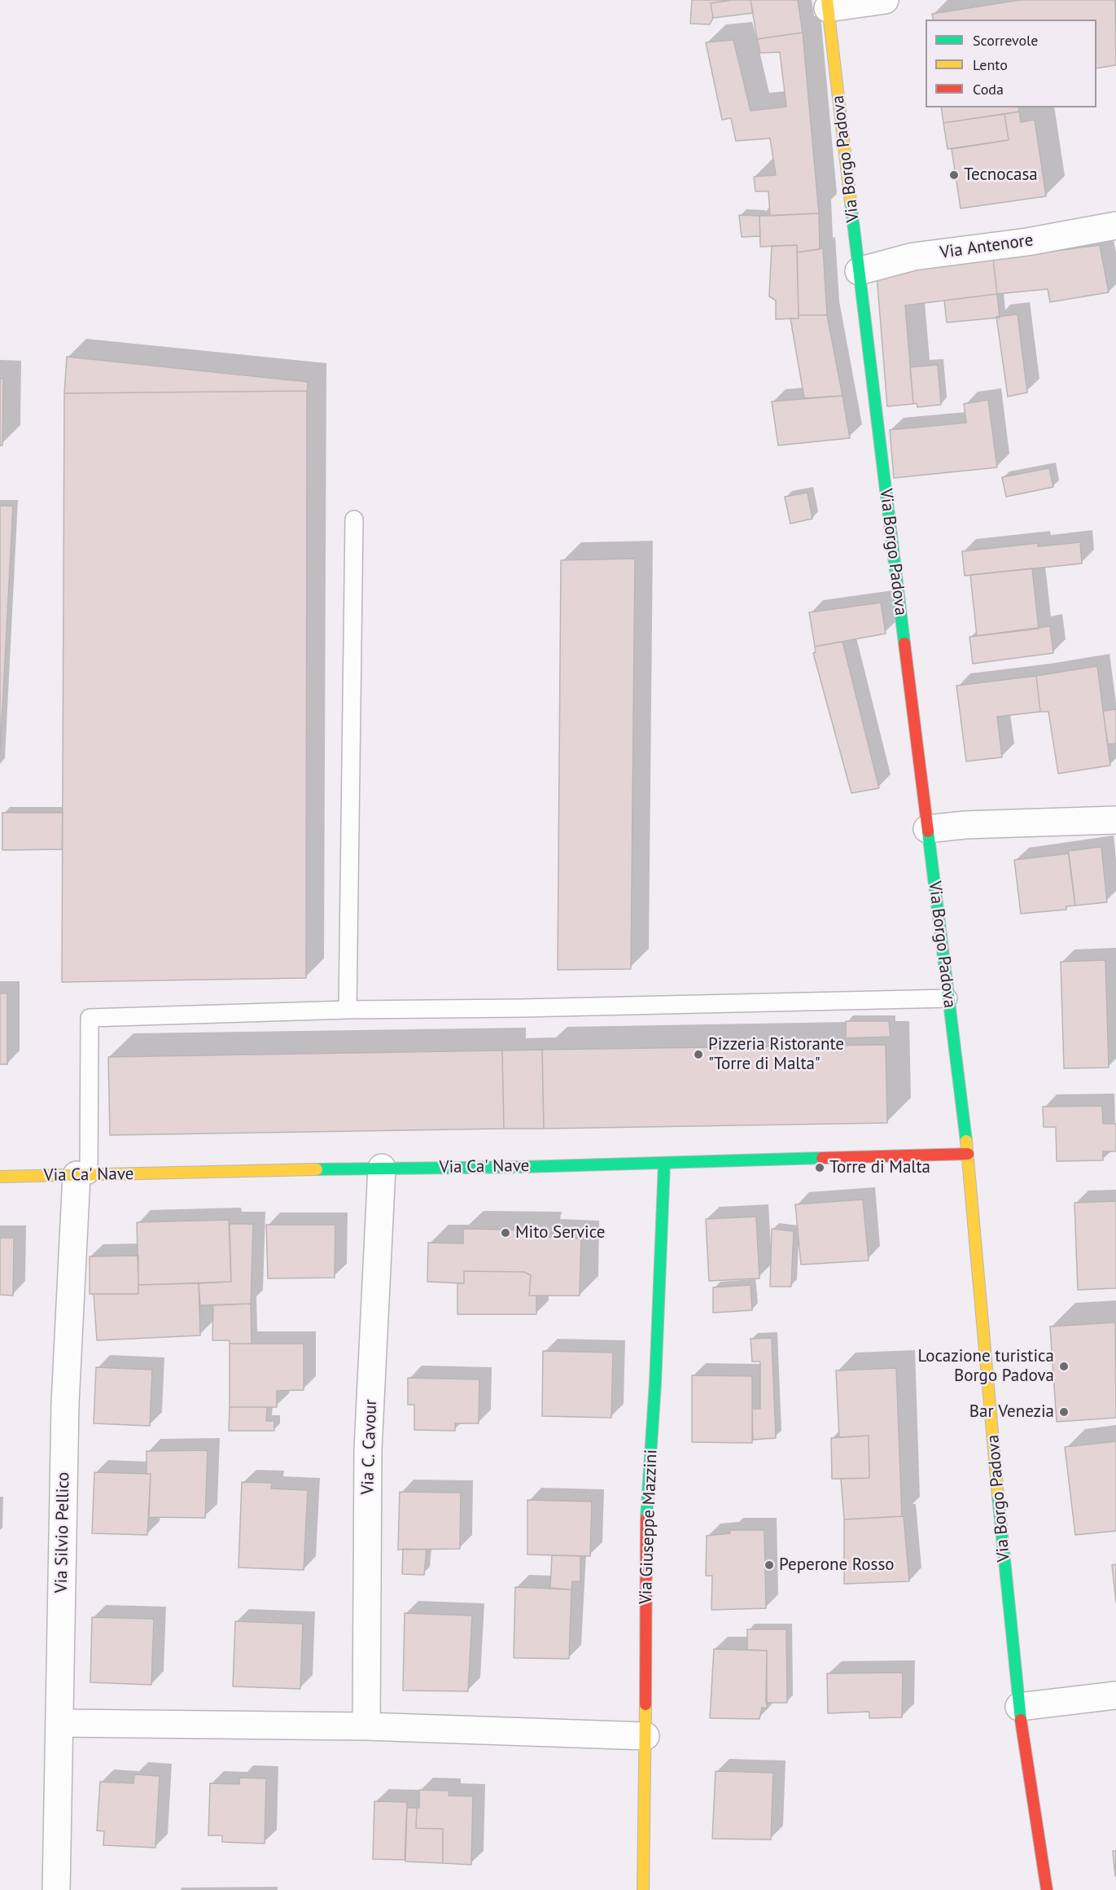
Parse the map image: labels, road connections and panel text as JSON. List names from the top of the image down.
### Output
{
  "streets": {
    "street": [
      "Via Borgo Padova",
      "Via Antenore",
      "Via Ca' Nave",
      "Via C. Cavour",
      "Via Giuseppe Mazzini",
      "Via Silvio Pellico"
    ]
  },
  "crossings": [
    ["Via Borgo Padova", "Via Antenore"],
    ["Via Borgo Padova", "Via Ca' Nave"],
    ["Via Ca' Nave", "Via C. Cavour"],
    ["Via Ca' Nave", "Via Giuseppe Mazzini"],
    ["Via Ca' Nave", "Via Silvio Pellico"]
  ],
  "places": [
    "Tecnocasa",
    "Pizzeria Ristorante \"Torre di Malta\"",
    "Torre di Malta",
    "Mito Service",
    "Locazione turistica Borgo Padova",
    "Bar Venezia",
    "Peperone Rosso"
  ],
  "legend": ["Scorrevole", "Lento", "Coda"]
}
